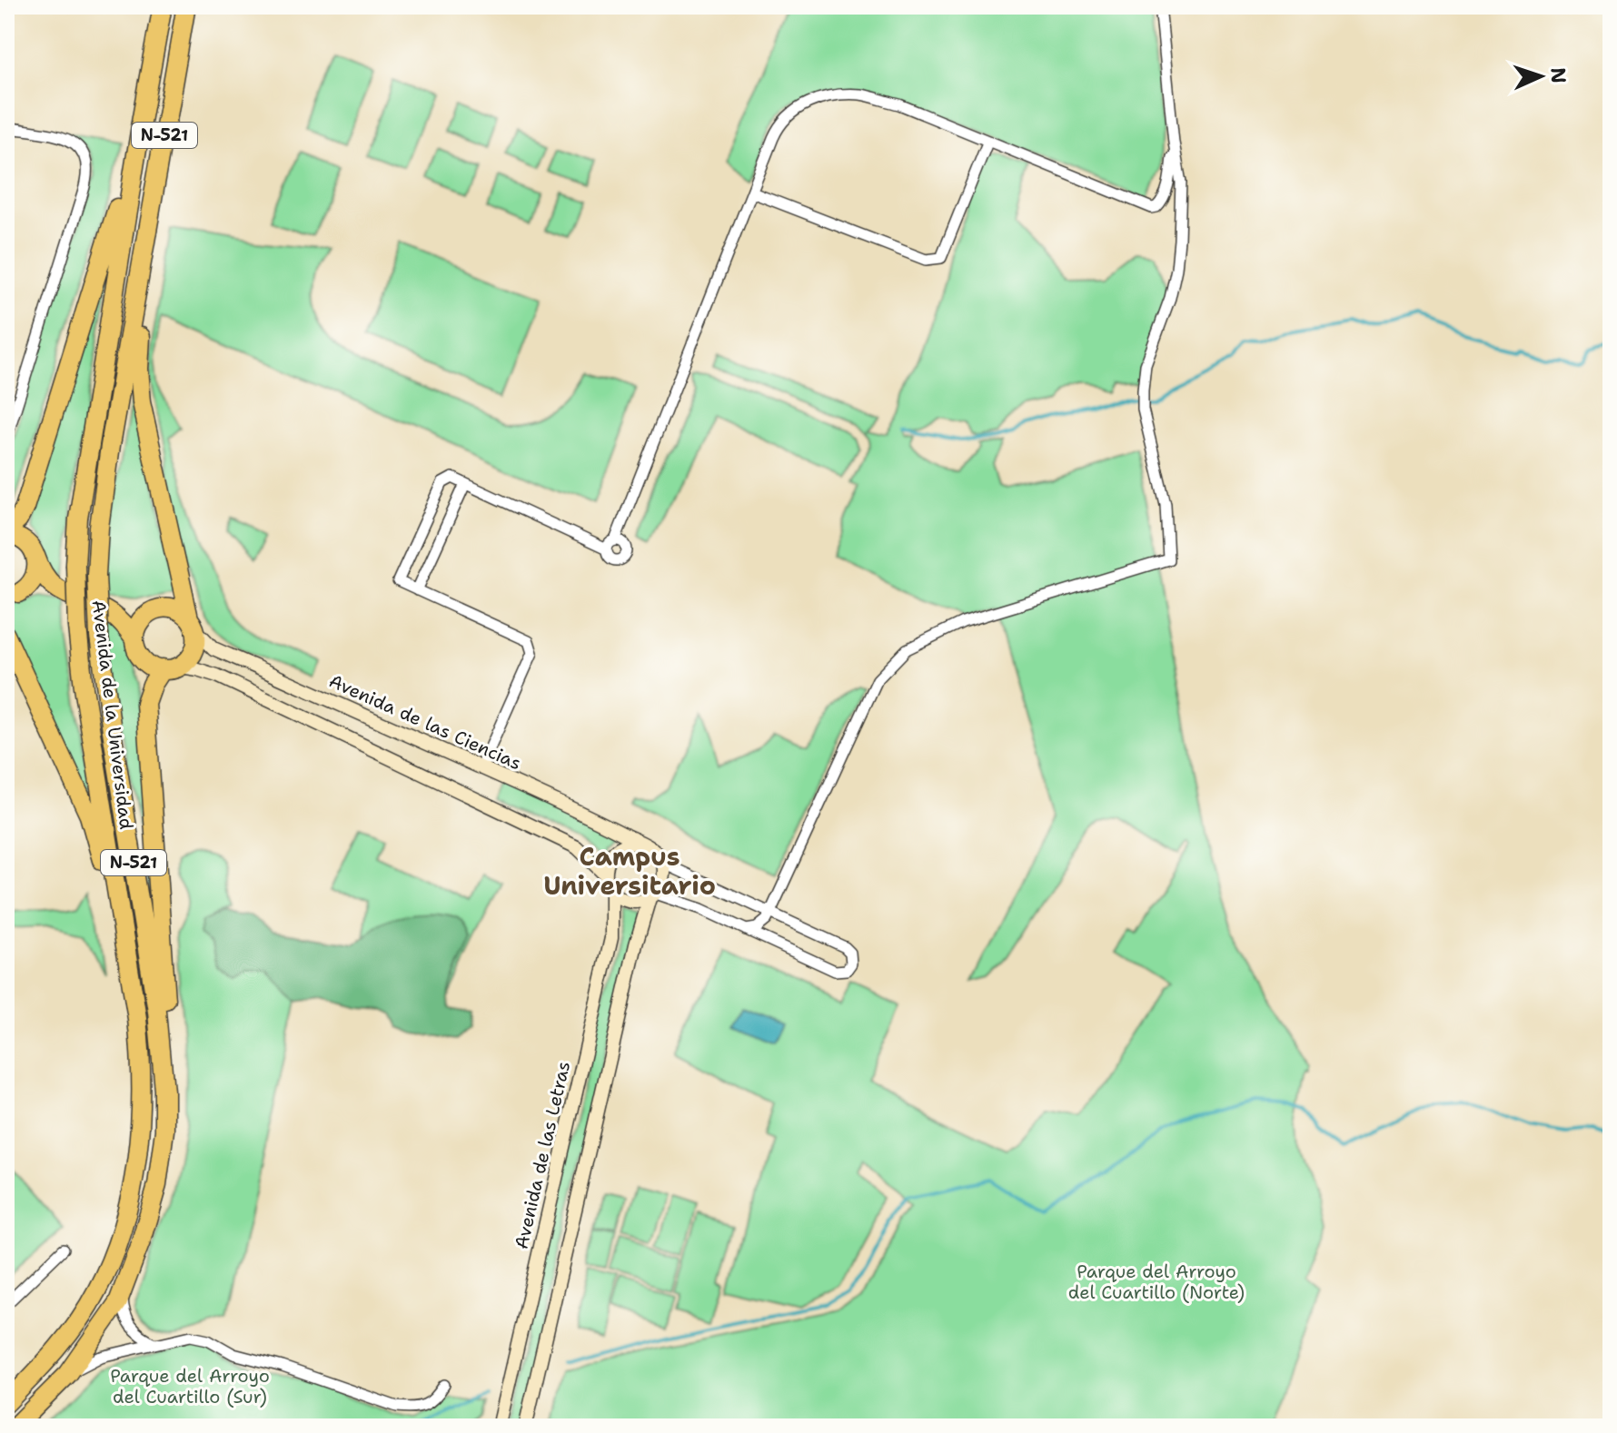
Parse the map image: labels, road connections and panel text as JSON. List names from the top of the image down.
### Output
{
  "streets": {
    "highway": ["N-521", "Avenida de la Universidad"],
    "main road": ["Avenida de las Ciencias", "Avenida de las Letras"]
  },
  "crossings": [
    ["Avenida de las Ciencias", "Avenida de las Letras"]
  ],
  "districts": ["Campus Universitario"],
  "parks": ["Parque del Arroyo del Cuartillo (Norte)", "Parque del Arroyo del Cuartillo (Sur)"],
  "north": "right"
}
